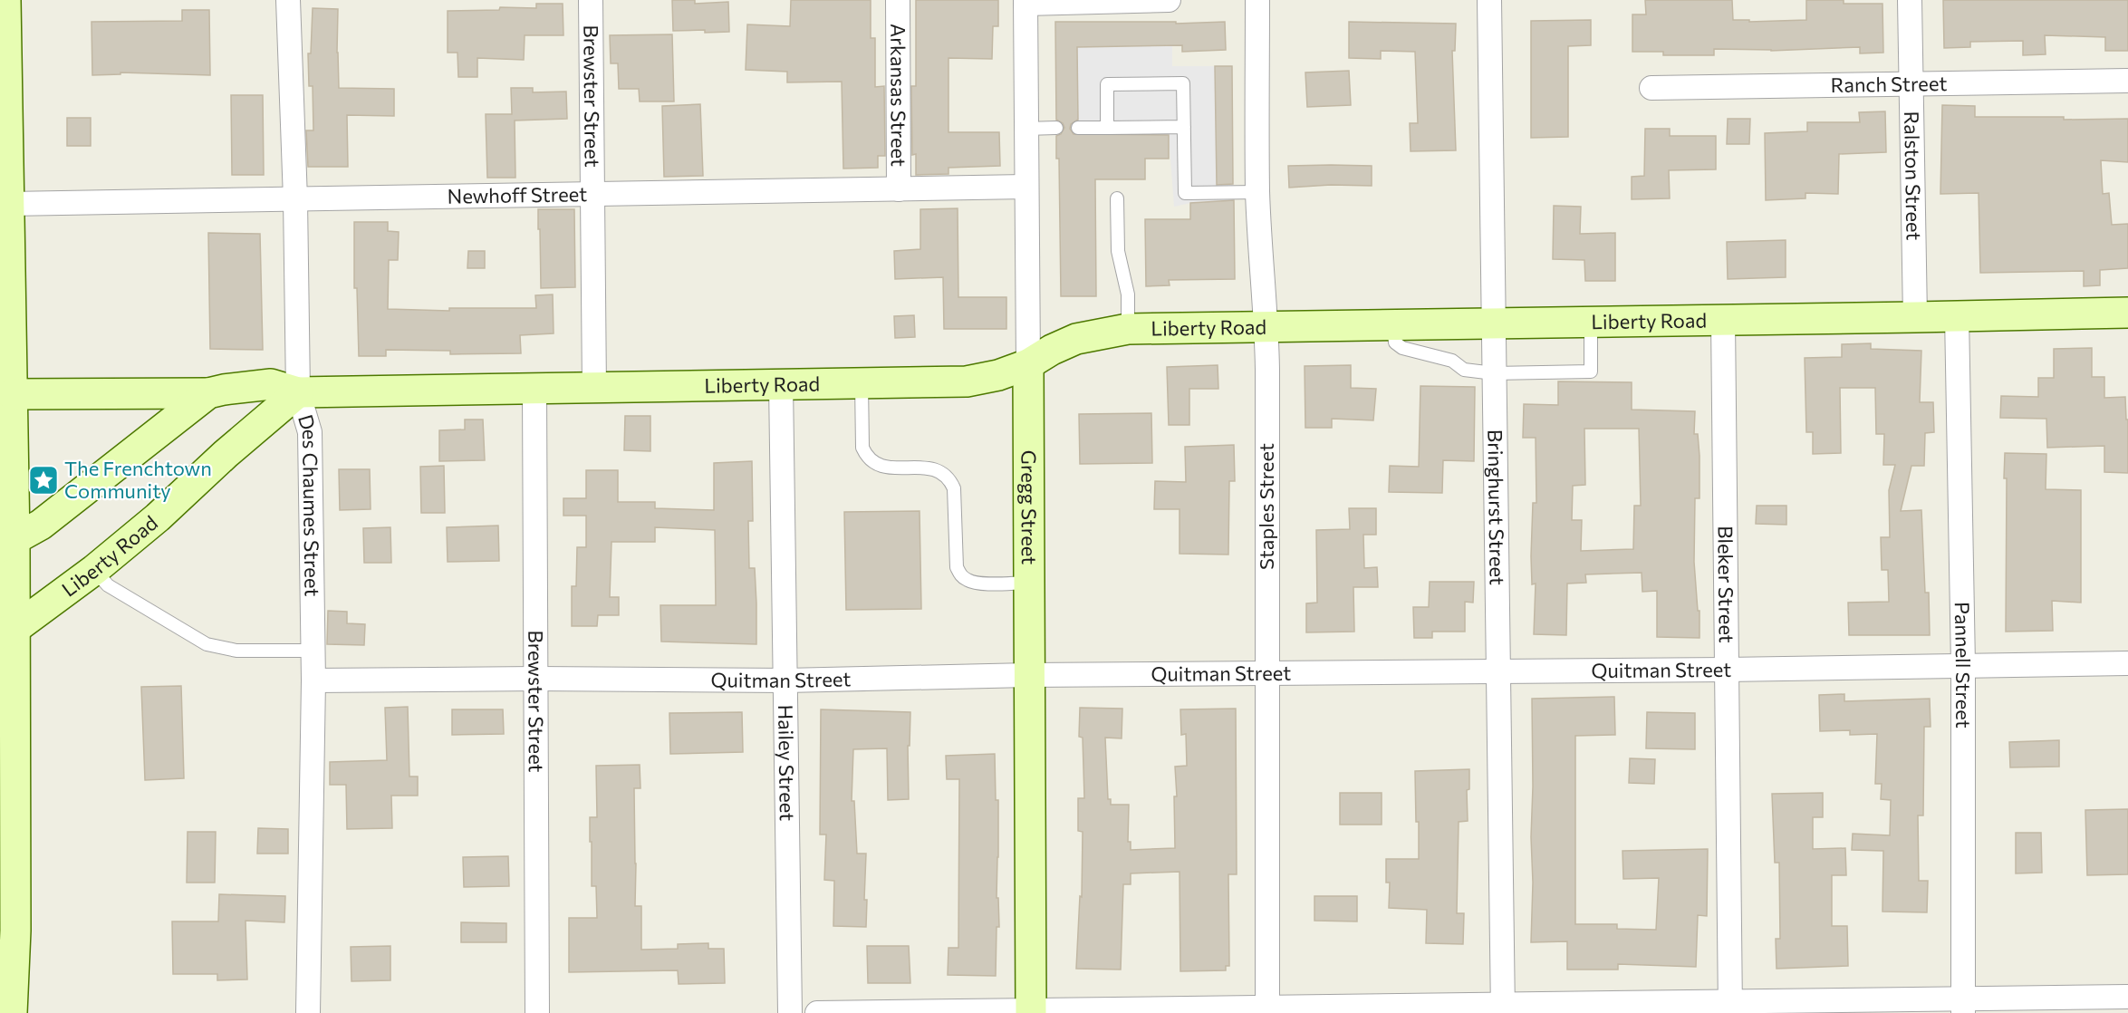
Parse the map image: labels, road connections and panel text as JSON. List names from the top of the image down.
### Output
{
  "streets": {
    "main road": ["Liberty Road", "Gregg Street"],
    "street": [
      "Ranch Street",
      "Arkansas Street",
      "Brewster Street",
      "Ralston Street",
      "Newhoff Street",
      "Des Chaumes Street",
      "Staples Street",
      "Bringhurst Street",
      "Bleker Street",
      "Pannell Street",
      "Quitman Street",
      "Hailey Street"
    ]
  },
  "crossings": [
    ["Ranch Street", "Ralston Street"],
    ["Arkansas Street", "Newhoff Street"],
    ["Brewster Street", "Newhoff Street"],
    ["Brewster Street", "Liberty Road"],
    ["Brewster Street", "Quitman Street"],
    ["Ralston Street", "Liberty Road"],
    ["Newhoff Street", "Des Chaumes Street"],
    ["Newhoff Street", "Gregg Street"],
    ["Liberty Road", "Des Chaumes Street"],
    ["Liberty Road", "Gregg Street"],
    ["Liberty Road", "Staples Street"],
    ["Liberty Road", "Bringhurst Street"],
    ["Liberty Road", "Bleker Street"],
    ["Liberty Road", "Pannell Street"],
    ["Liberty Road", "Hailey Street"],
    ["Des Chaumes Street", "Quitman Street"],
    ["Gregg Street", "Quitman Street"],
    ["Staples Street", "Quitman Street"],
    ["Bringhurst Street", "Quitman Street"],
    ["Bleker Street", "Quitman Street"],
    ["Pannell Street", "Quitman Street"],
    ["Quitman Street", "Hailey Street"]
  ],
  "places": {
    "place": ["The Frenchtown Community"]
  }
}
